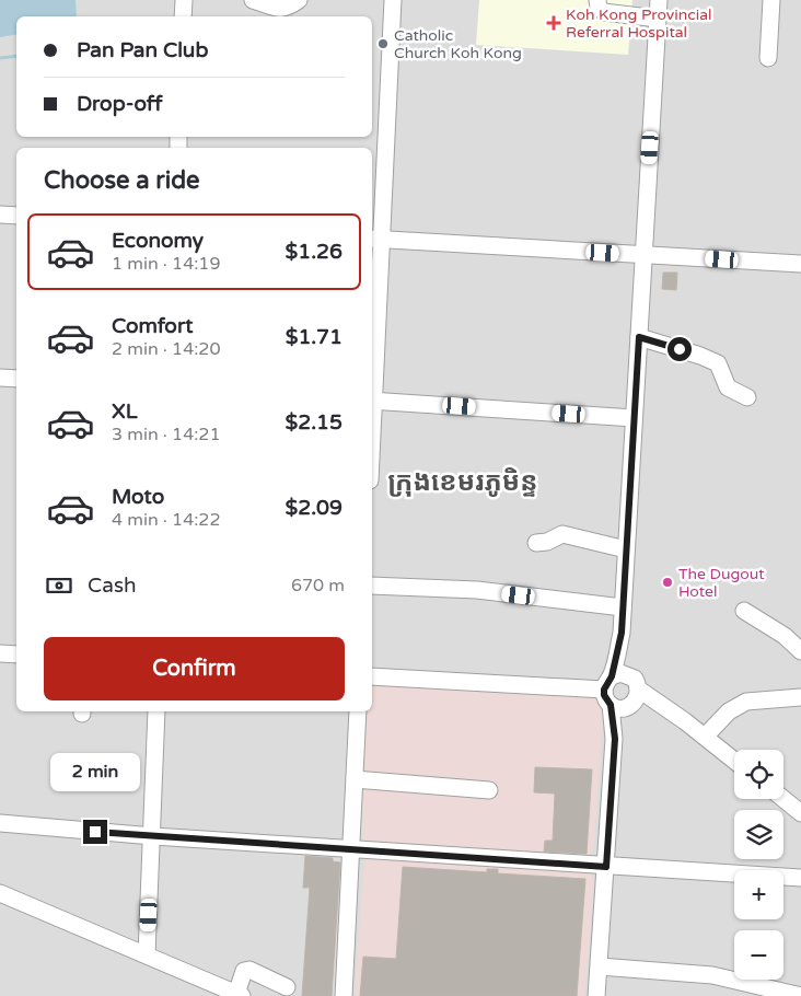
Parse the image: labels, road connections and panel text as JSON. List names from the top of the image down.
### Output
{
  "districts": ["ក្រុងខេមរភូមិន្ទ"],
  "places": {
    "health": ["Koh Kong Provincial Referral Hospital"],
    "other": ["Catholic Church Koh Kong", "The Dugout Hotel"]
  },
  "page": {
    "banner": ["Pan Pan Club", "Drop-off"],
    "heading": "Choose a ride",
    "list": [
      {
        "name": "Economy",
        "note": "1 min · 14:19",
        "value": "$1.26"
      },
      {
        "name": "Comfort",
        "note": "2 min · 14:20",
        "value": "$1.71"
      },
      {
        "name": "XL",
        "note": "3 min · 14:21",
        "value": "$2.15"
      },
      {
        "name": "Moto",
        "note": "4 min · 14:22",
        "value": "$2.09"
      }
    ],
    "pay": ["Cash", "670 m"],
    "buttons": "Confirm",
    "map_buttons": ["+", "−"],
    "bubble": "2 min"
  }
}
